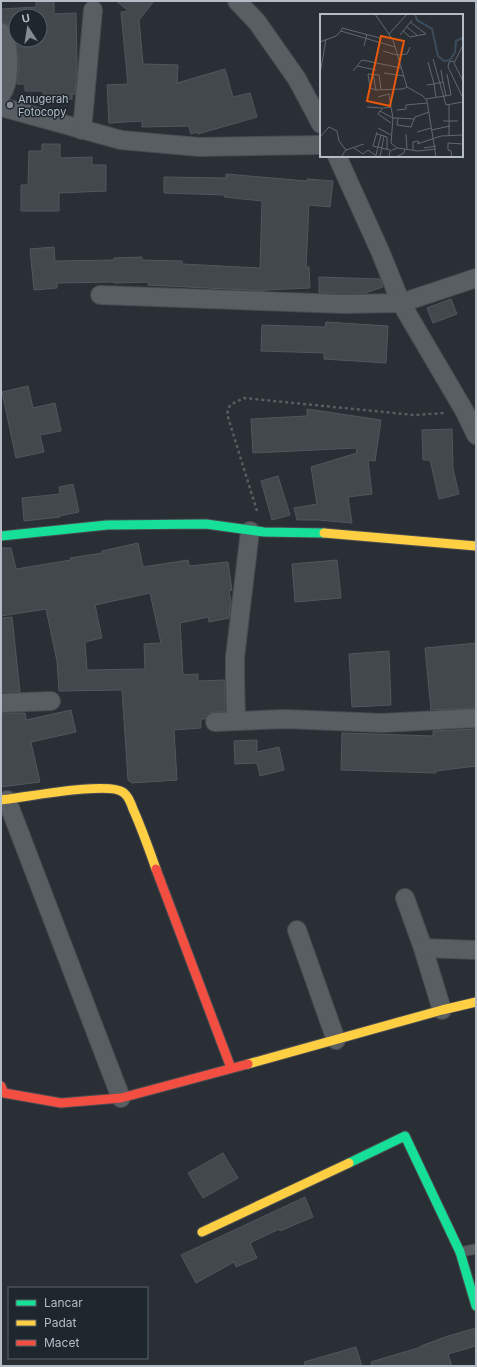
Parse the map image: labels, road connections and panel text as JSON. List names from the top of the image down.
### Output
{
  "places": ["Anugerah Fotocopy"],
  "legend": ["Lancar", "Padat", "Macet"],
  "north": "top"
}
